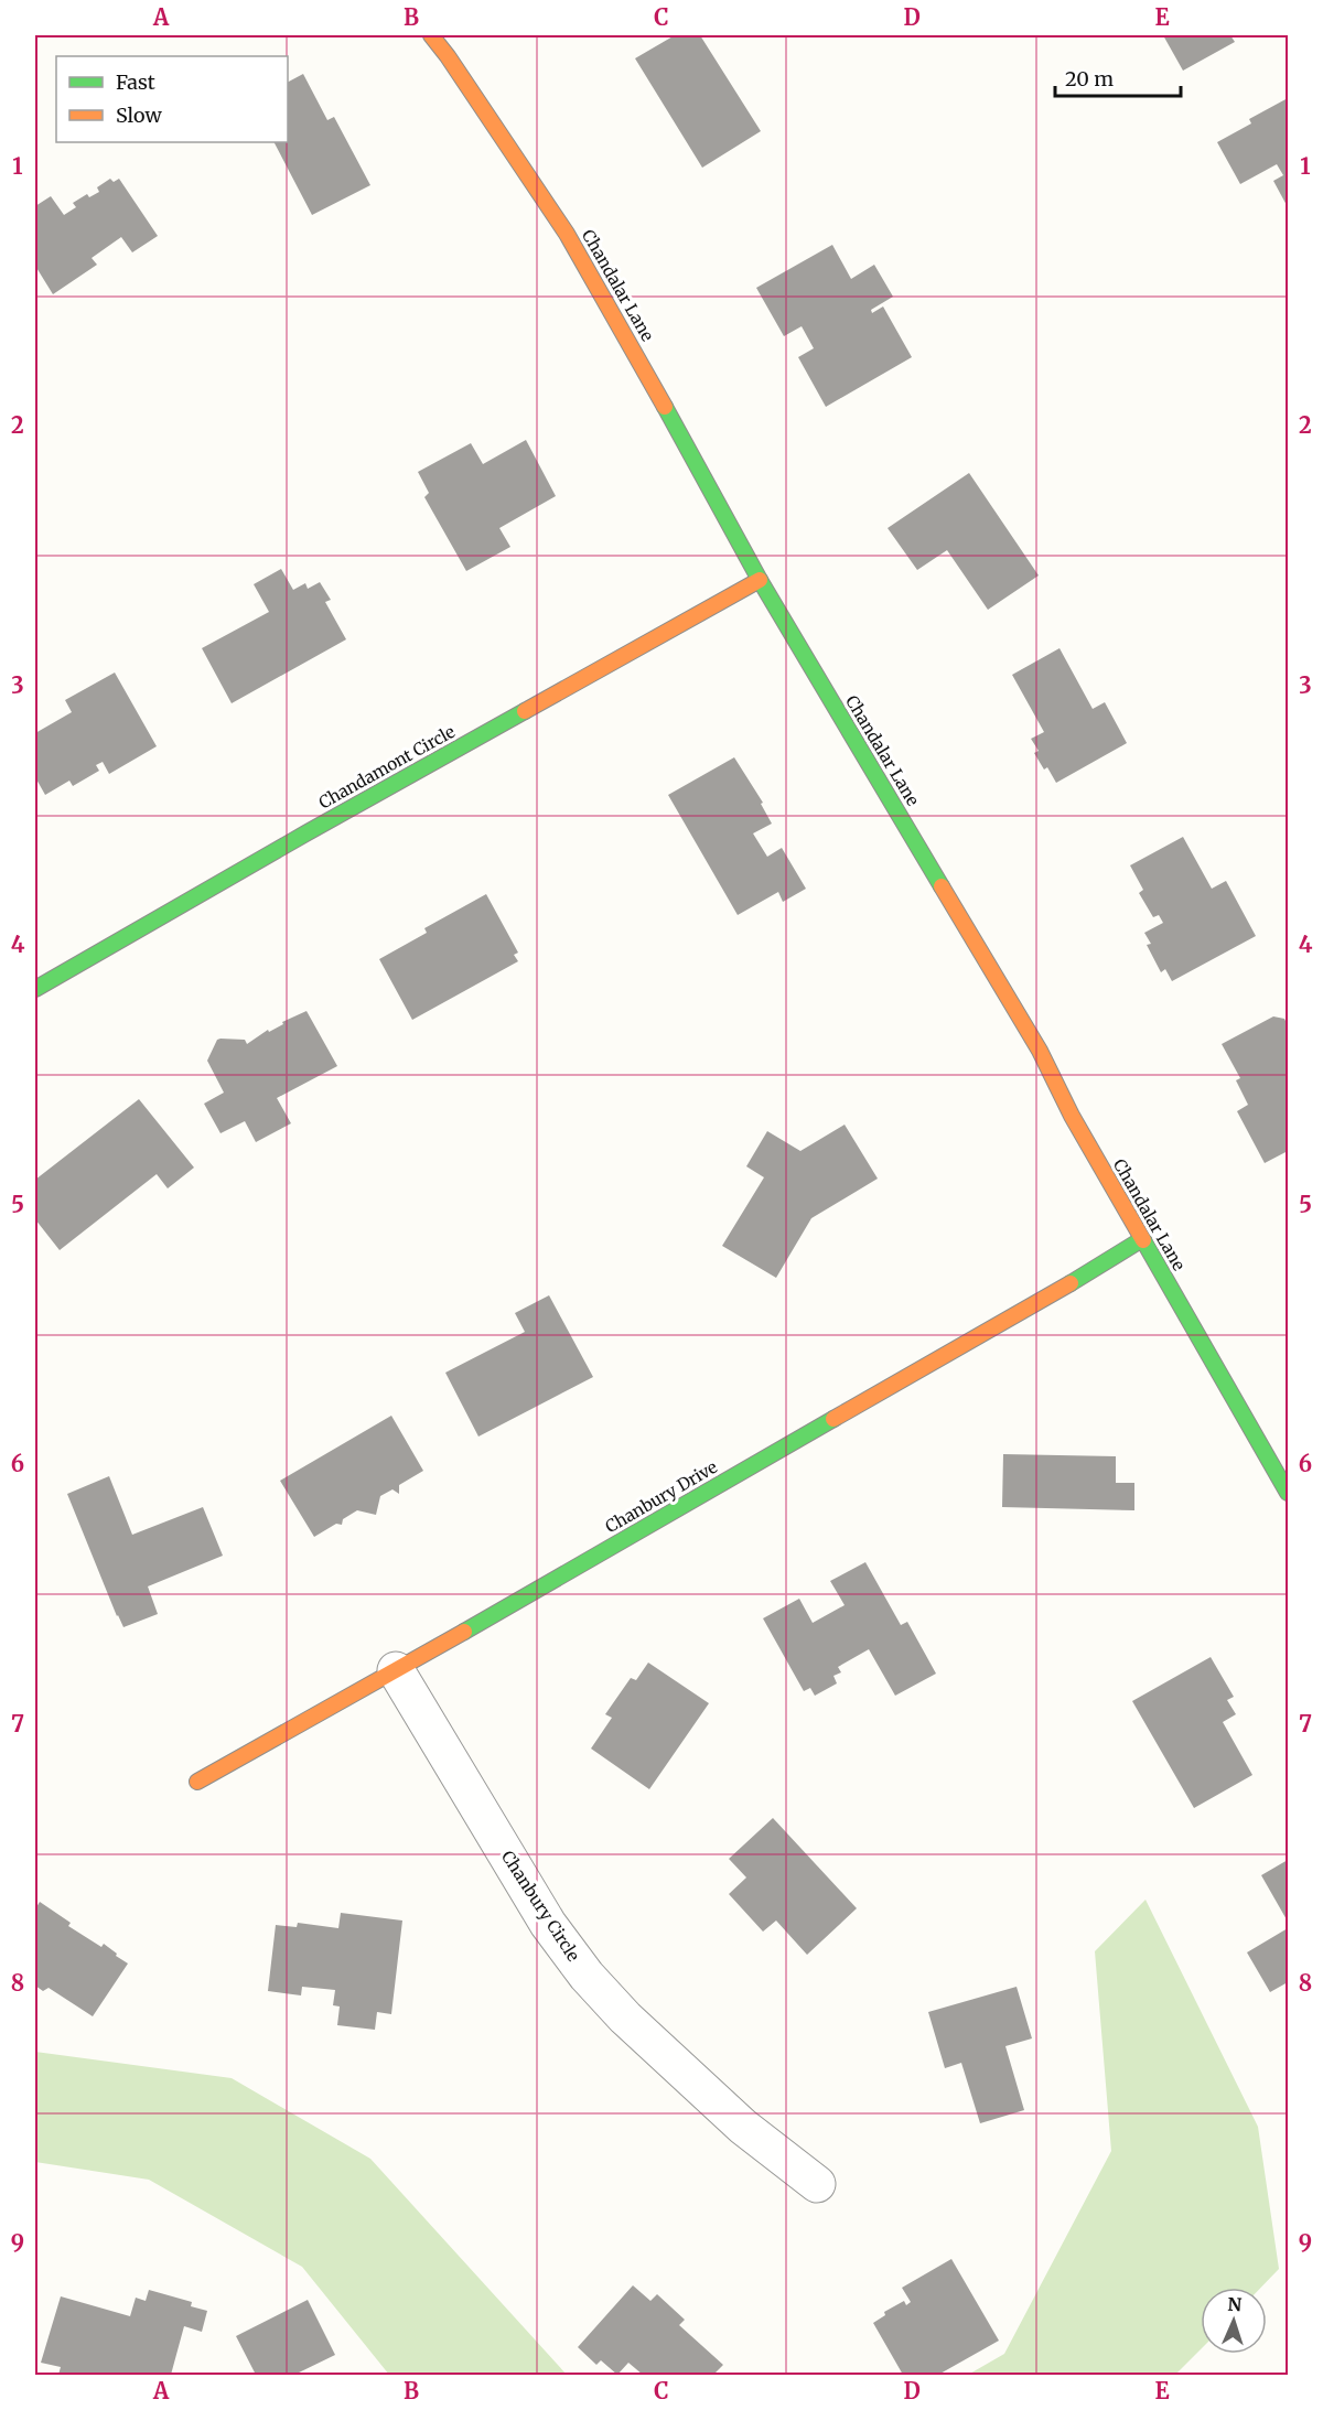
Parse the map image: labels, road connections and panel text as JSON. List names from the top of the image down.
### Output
{
  "streets": {
    "street": [
      "Chandalar Lane",
      "Chandamont Circle",
      "Chanbury Drive",
      "Chanbury Circle"
    ]
  },
  "crossings": [
    ["Chandalar Lane", "Chandamont Circle"],
    ["Chandalar Lane", "Chanbury Drive"],
    ["Chanbury Drive", "Chanbury Circle"]
  ],
  "legend": ["Fast", "Slow"],
  "scale_bar": "20 m",
  "north": "top",
  "grid": {
    "columns": [
      "A",
      "B",
      "C",
      "D",
      "E"
    ],
    "rows": [
      "1",
      "2",
      "3",
      "4",
      "5",
      "6",
      "7",
      "8",
      "9"
    ]
  }
}
